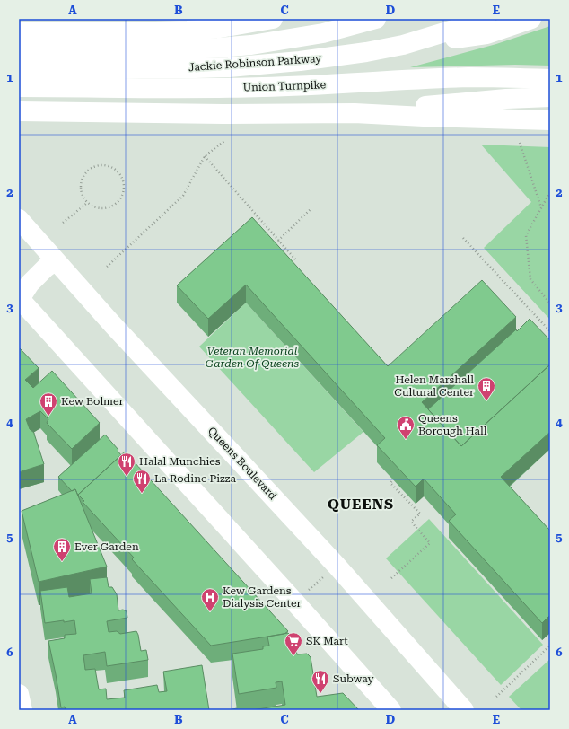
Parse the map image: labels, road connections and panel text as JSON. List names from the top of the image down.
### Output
{
  "streets": {
    "main road": ["Jackie Robinson Parkway", "Union Turnpike", "Queens Boulevard"]
  },
  "districts": ["QUEENS"],
  "parks": ["Veteran Memorial Garden Of Queens"],
  "places": {
    "building": ["Helen Marshall Cultural Center", "Kew Bolmer", "Ever Garden"],
    "public building": ["Queens Borough Hall"],
    "restaurant": ["Halal Munchies", "La Rodine Pizza", "Subway"],
    "hospital": ["Kew Gardens Dialysis Center"],
    "supermarket": ["SK Mart"]
  },
  "grid": {
    "columns": [
      "A",
      "B",
      "C",
      "D",
      "E"
    ],
    "rows": [
      "1",
      "2",
      "3",
      "4",
      "5",
      "6"
    ]
  }
}
